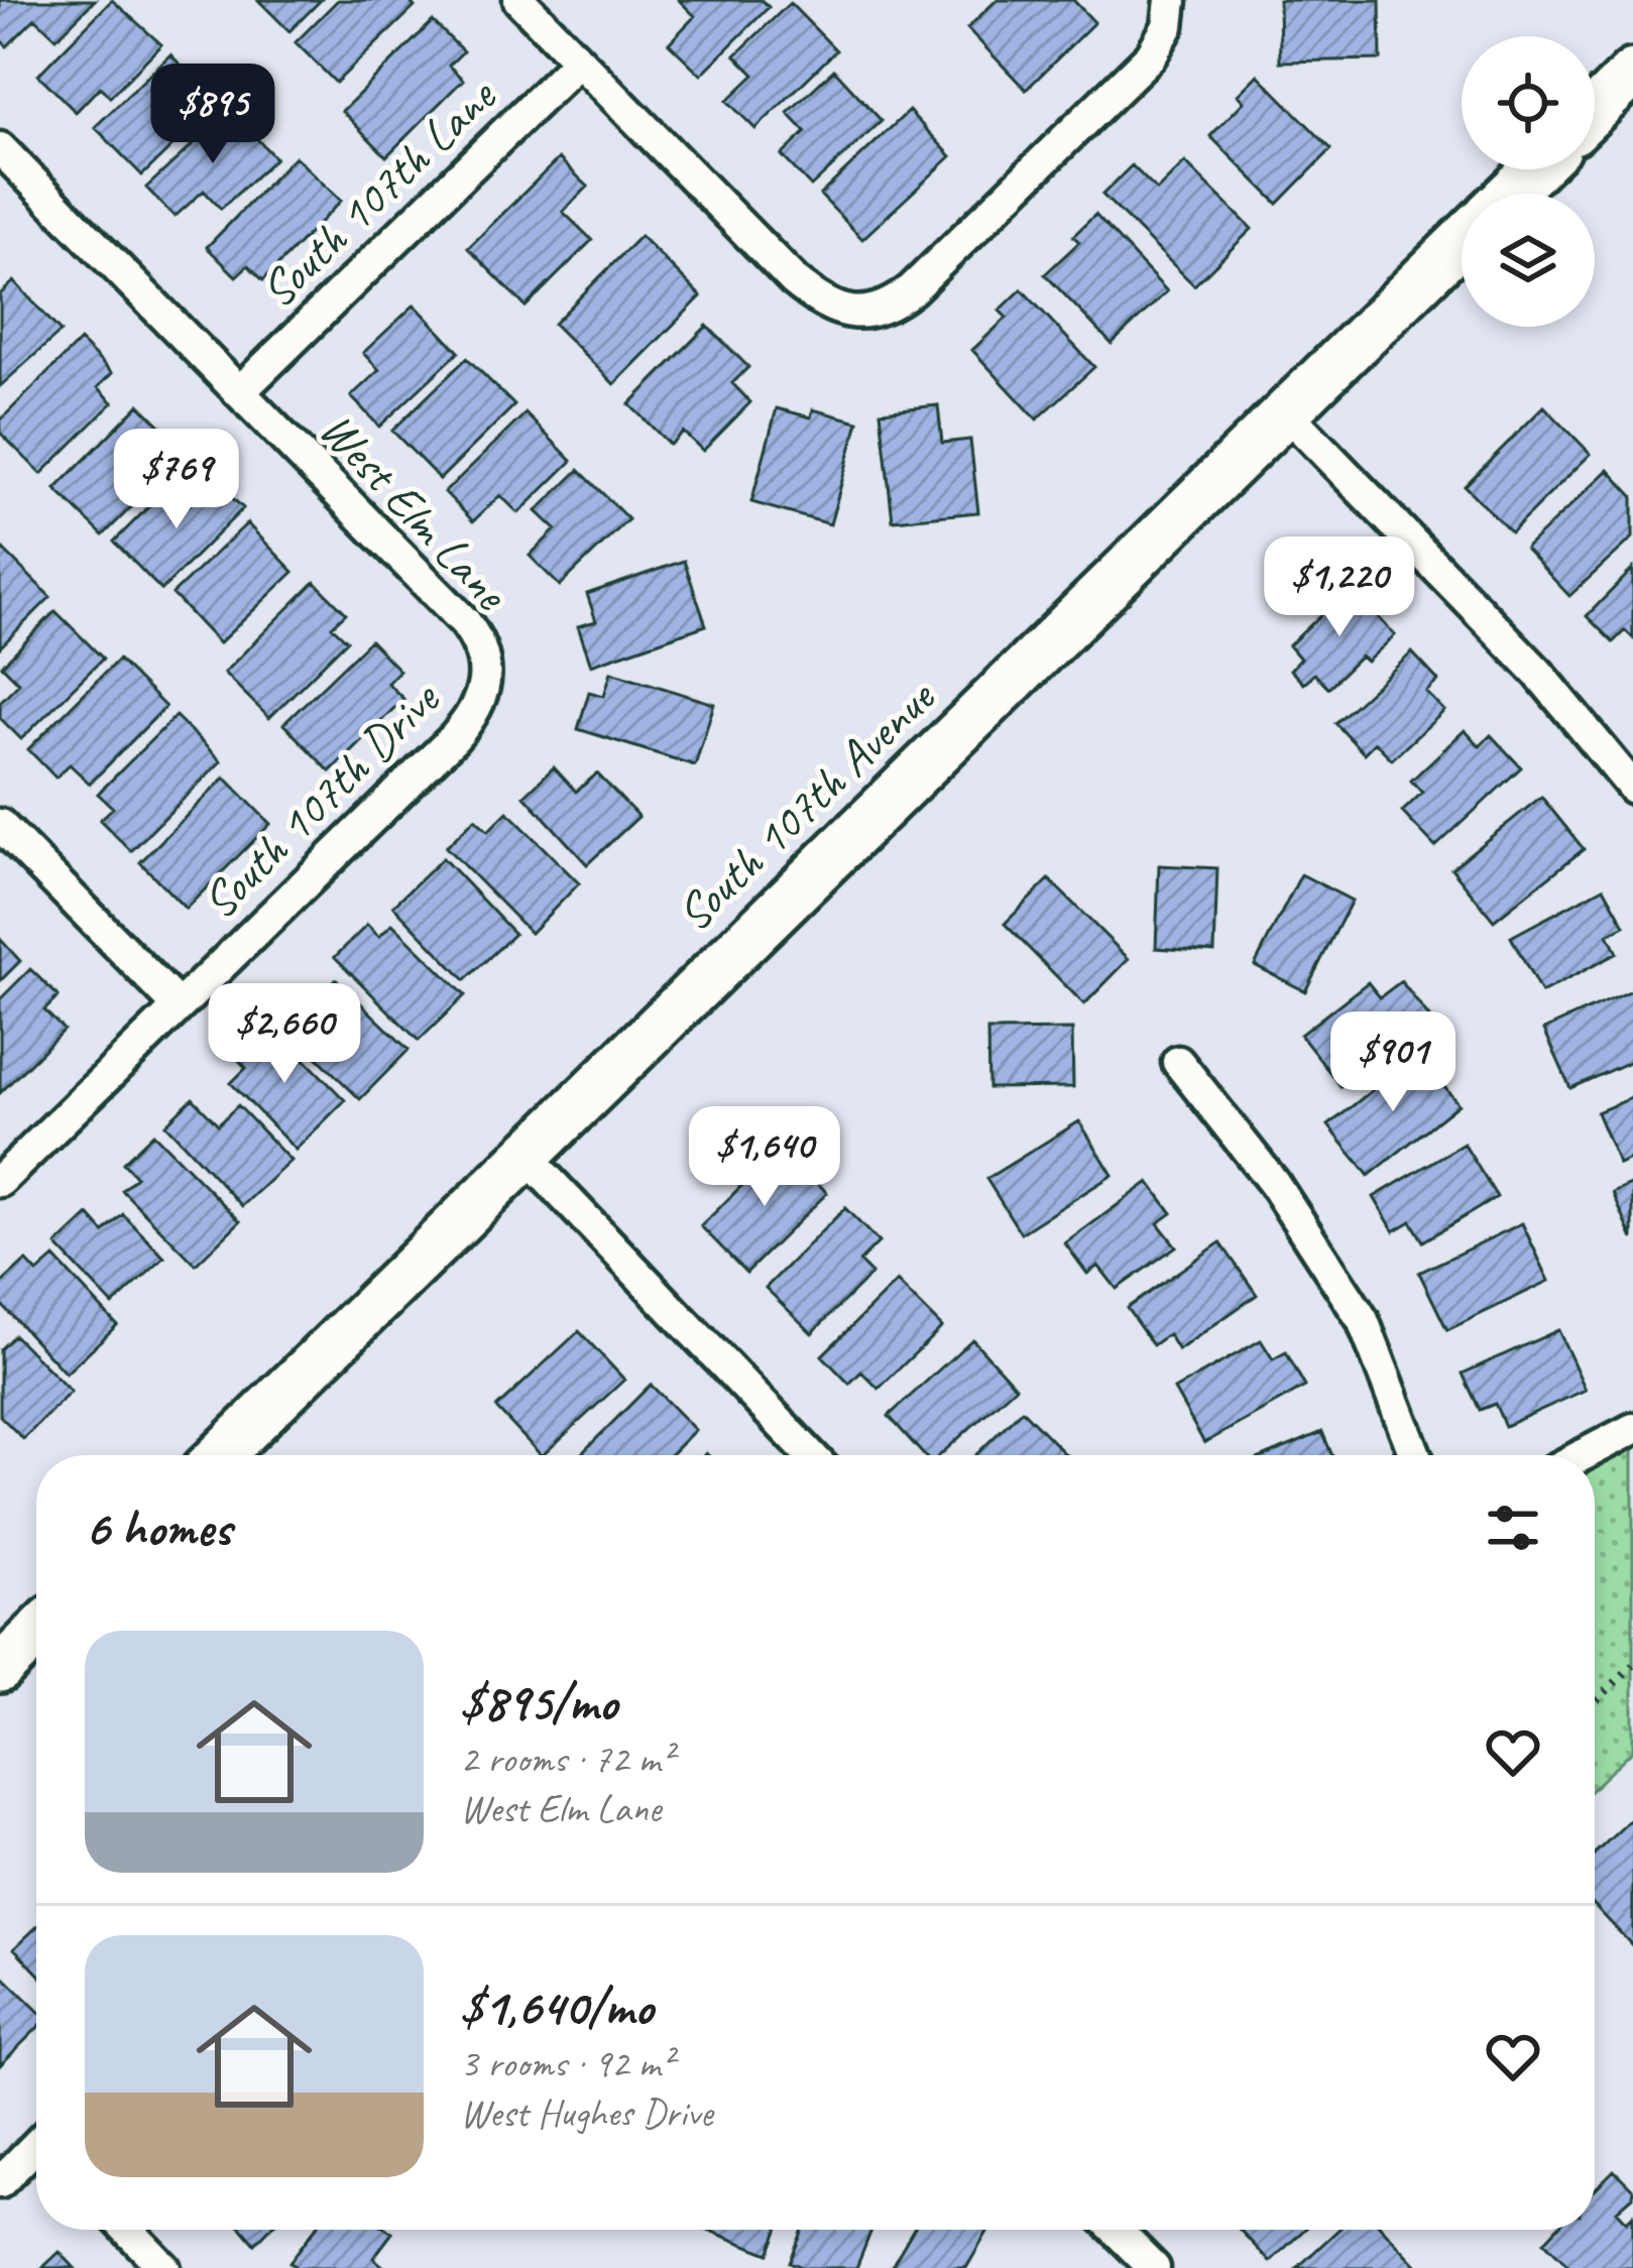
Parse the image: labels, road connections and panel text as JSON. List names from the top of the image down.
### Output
{
  "streets": {
    "main road": ["South 107th Avenue"],
    "street": ["South 107th Lane", "West Elm Lane", "South 107th Drive"]
  },
  "crossings": [
    ["South 107th Lane", "West Elm Lane"],
    ["West Elm Lane", "South 107th Drive"]
  ],
  "page": {
    "price": [
      "$895",
      "$769",
      "$1,220",
      "$2,660",
      "$901",
      "$1,640"
    ],
    "heading": "6 homes",
    "list": [
      {
        "name": "$895/mo",
        "note": "2 rooms · 72 m² · West Elm Lane"
      },
      {
        "name": "$1,640/mo",
        "note": "3 rooms · 92 m² · West Hughes Drive"
      }
    ]
  }
}
